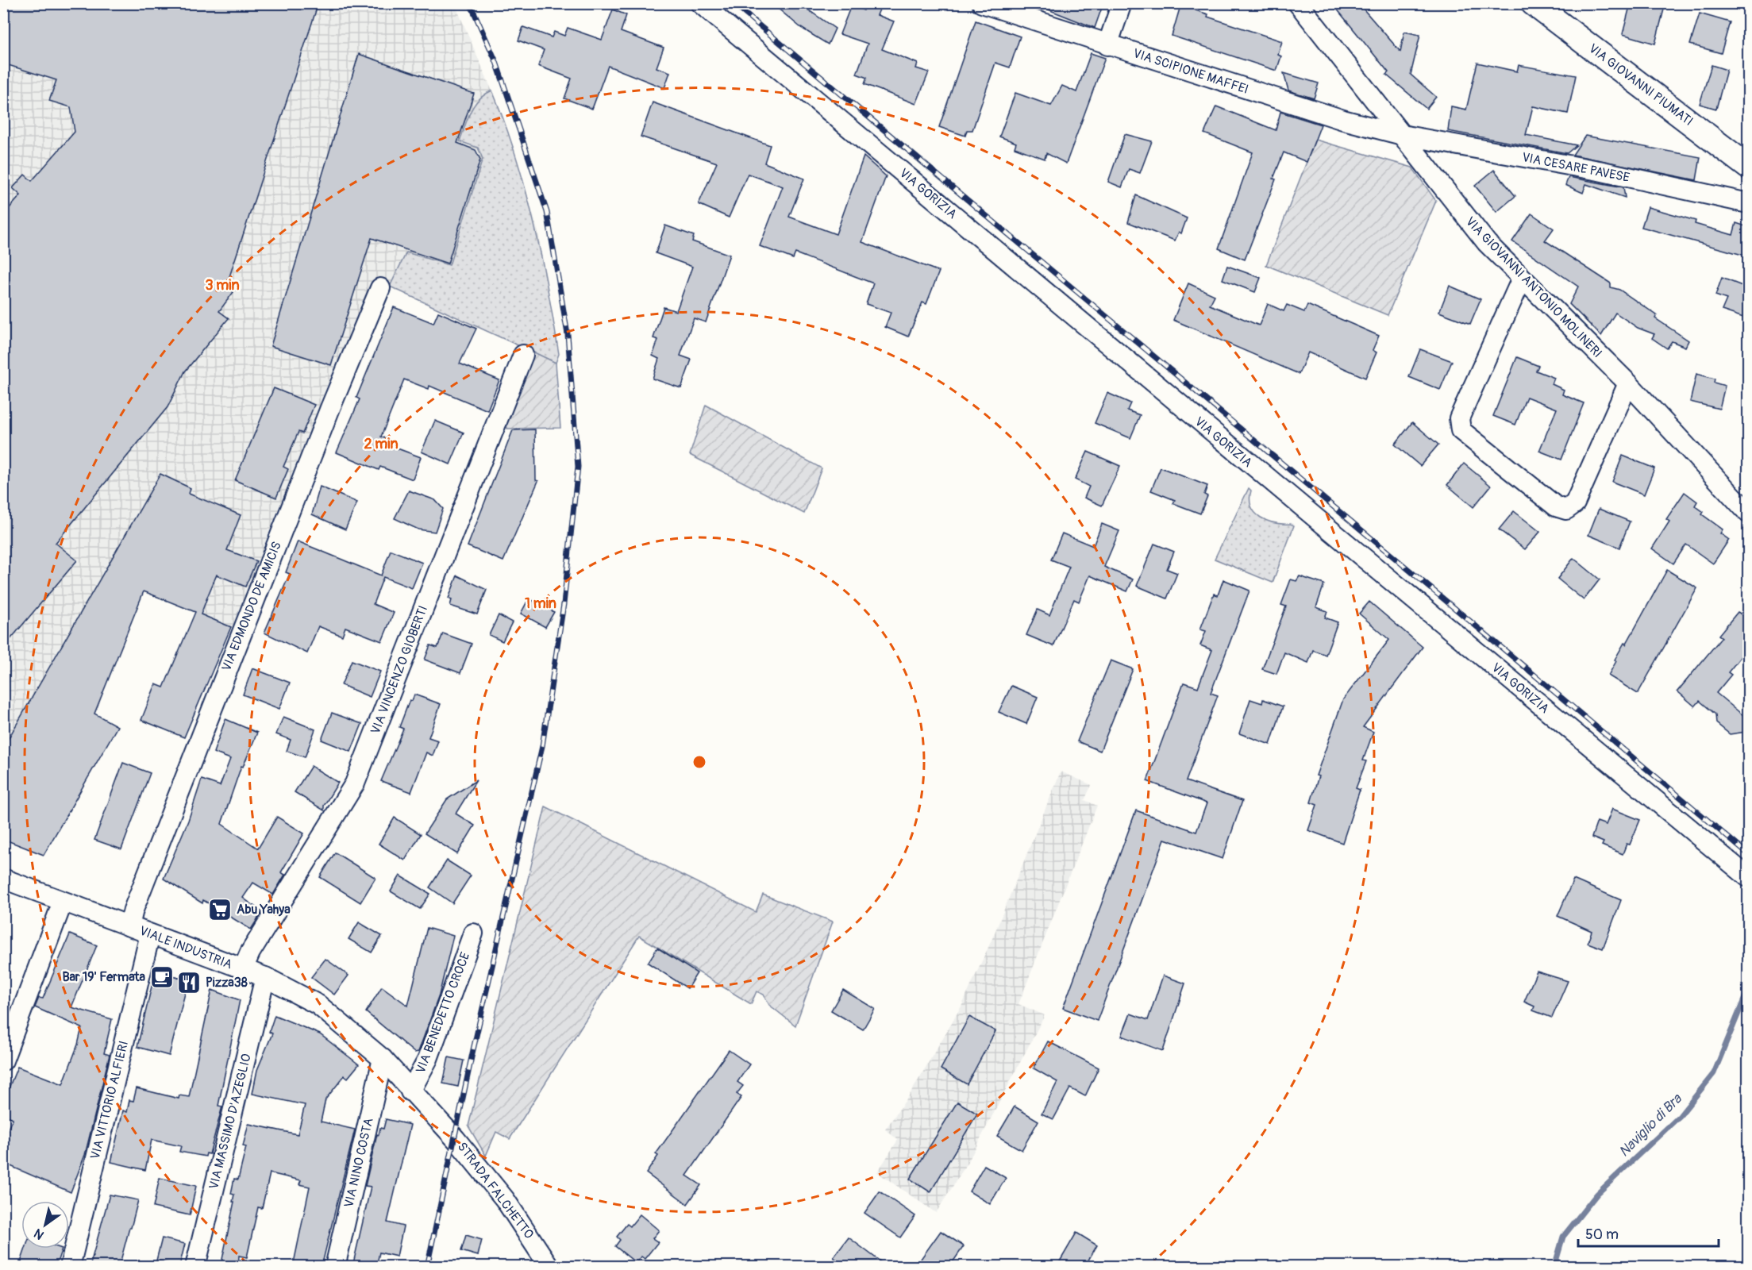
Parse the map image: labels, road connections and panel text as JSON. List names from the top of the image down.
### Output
{
  "streets": {
    "street": [
      "VIA SCIPIONE MAFFEI",
      "VIA GIOVANNI PIUMATI",
      "VIA CESARE PAVESE",
      "VIA GORIZIA",
      "VIA GIOVANNI ANTONIO MOLINERI",
      "VIA EDMONDO DE AMICIS",
      "VIA VINCENZO GIOBERTI",
      "VIALE INDUSTRIA",
      "VIA BENEDETTO CROCE",
      "VIA VITTORIO ALFIERI",
      "VIA MASSIMO D'AZEGLIO",
      "VIA NINO COSTA",
      "STRADA FALCHETTO"
    ]
  },
  "crossings": [
    ["VIA SCIPIONE MAFFEI", "VIA CESARE PAVESE"],
    ["VIA SCIPIONE MAFFEI", "VIA GIOVANNI ANTONIO MOLINERI"],
    ["VIA CESARE PAVESE", "VIA GIOVANNI ANTONIO MOLINERI"],
    ["VIA EDMONDO DE AMICIS", "VIALE INDUSTRIA"],
    ["VIA VINCENZO GIOBERTI", "VIALE INDUSTRIA"],
    ["VIALE INDUSTRIA", "VIA BENEDETTO CROCE"],
    ["VIALE INDUSTRIA", "VIA VITTORIO ALFIERI"],
    ["VIALE INDUSTRIA", "VIA MASSIMO D'AZEGLIO"],
    ["VIALE INDUSTRIA", "VIA NINO COSTA"],
    ["VIALE INDUSTRIA", "STRADA FALCHETTO"]
  ],
  "water": ["Naviglio di Bra"],
  "places": {
    "supermarket": ["Abu Yahya"],
    "cafe": ["Bar 19' Fermata"],
    "restaurant": ["Pizza38"]
  },
  "scale_bar": "50 m",
  "north": "bottom left",
  "rings": ["3 min", "2 min", "1 min"]
}
